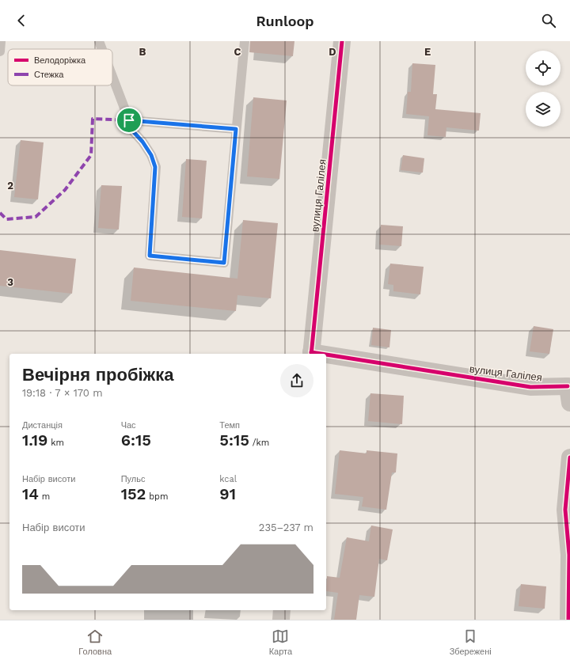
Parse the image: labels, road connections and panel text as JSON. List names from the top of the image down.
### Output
{
  "streets": {
    "street": ["вулиця Галілея"]
  },
  "legend": ["Велодоріжка", "Стежка"],
  "page": {
    "header": "Runloop",
    "heading": ["Вечірня пробіжка", "19:18 · 7 × 170 m"],
    "stats": [
      ["Дистанція", "1.19 km"],
      ["Час", "6:15"],
      ["Темп", "5:15 /km"],
      ["Набір висоти", "14 m"],
      ["Пульс", "152 bpm"],
      ["kcal", "91"]
    ],
    "chart": ["Набір висоти", "235–237 m"],
    "tabs": ["Головна", "Карта", "Збережені"]
  },
  "grid": {
    "columns": [
      "B",
      "C",
      "D",
      "E"
    ],
    "rows": ["2", "3"]
  }
}
